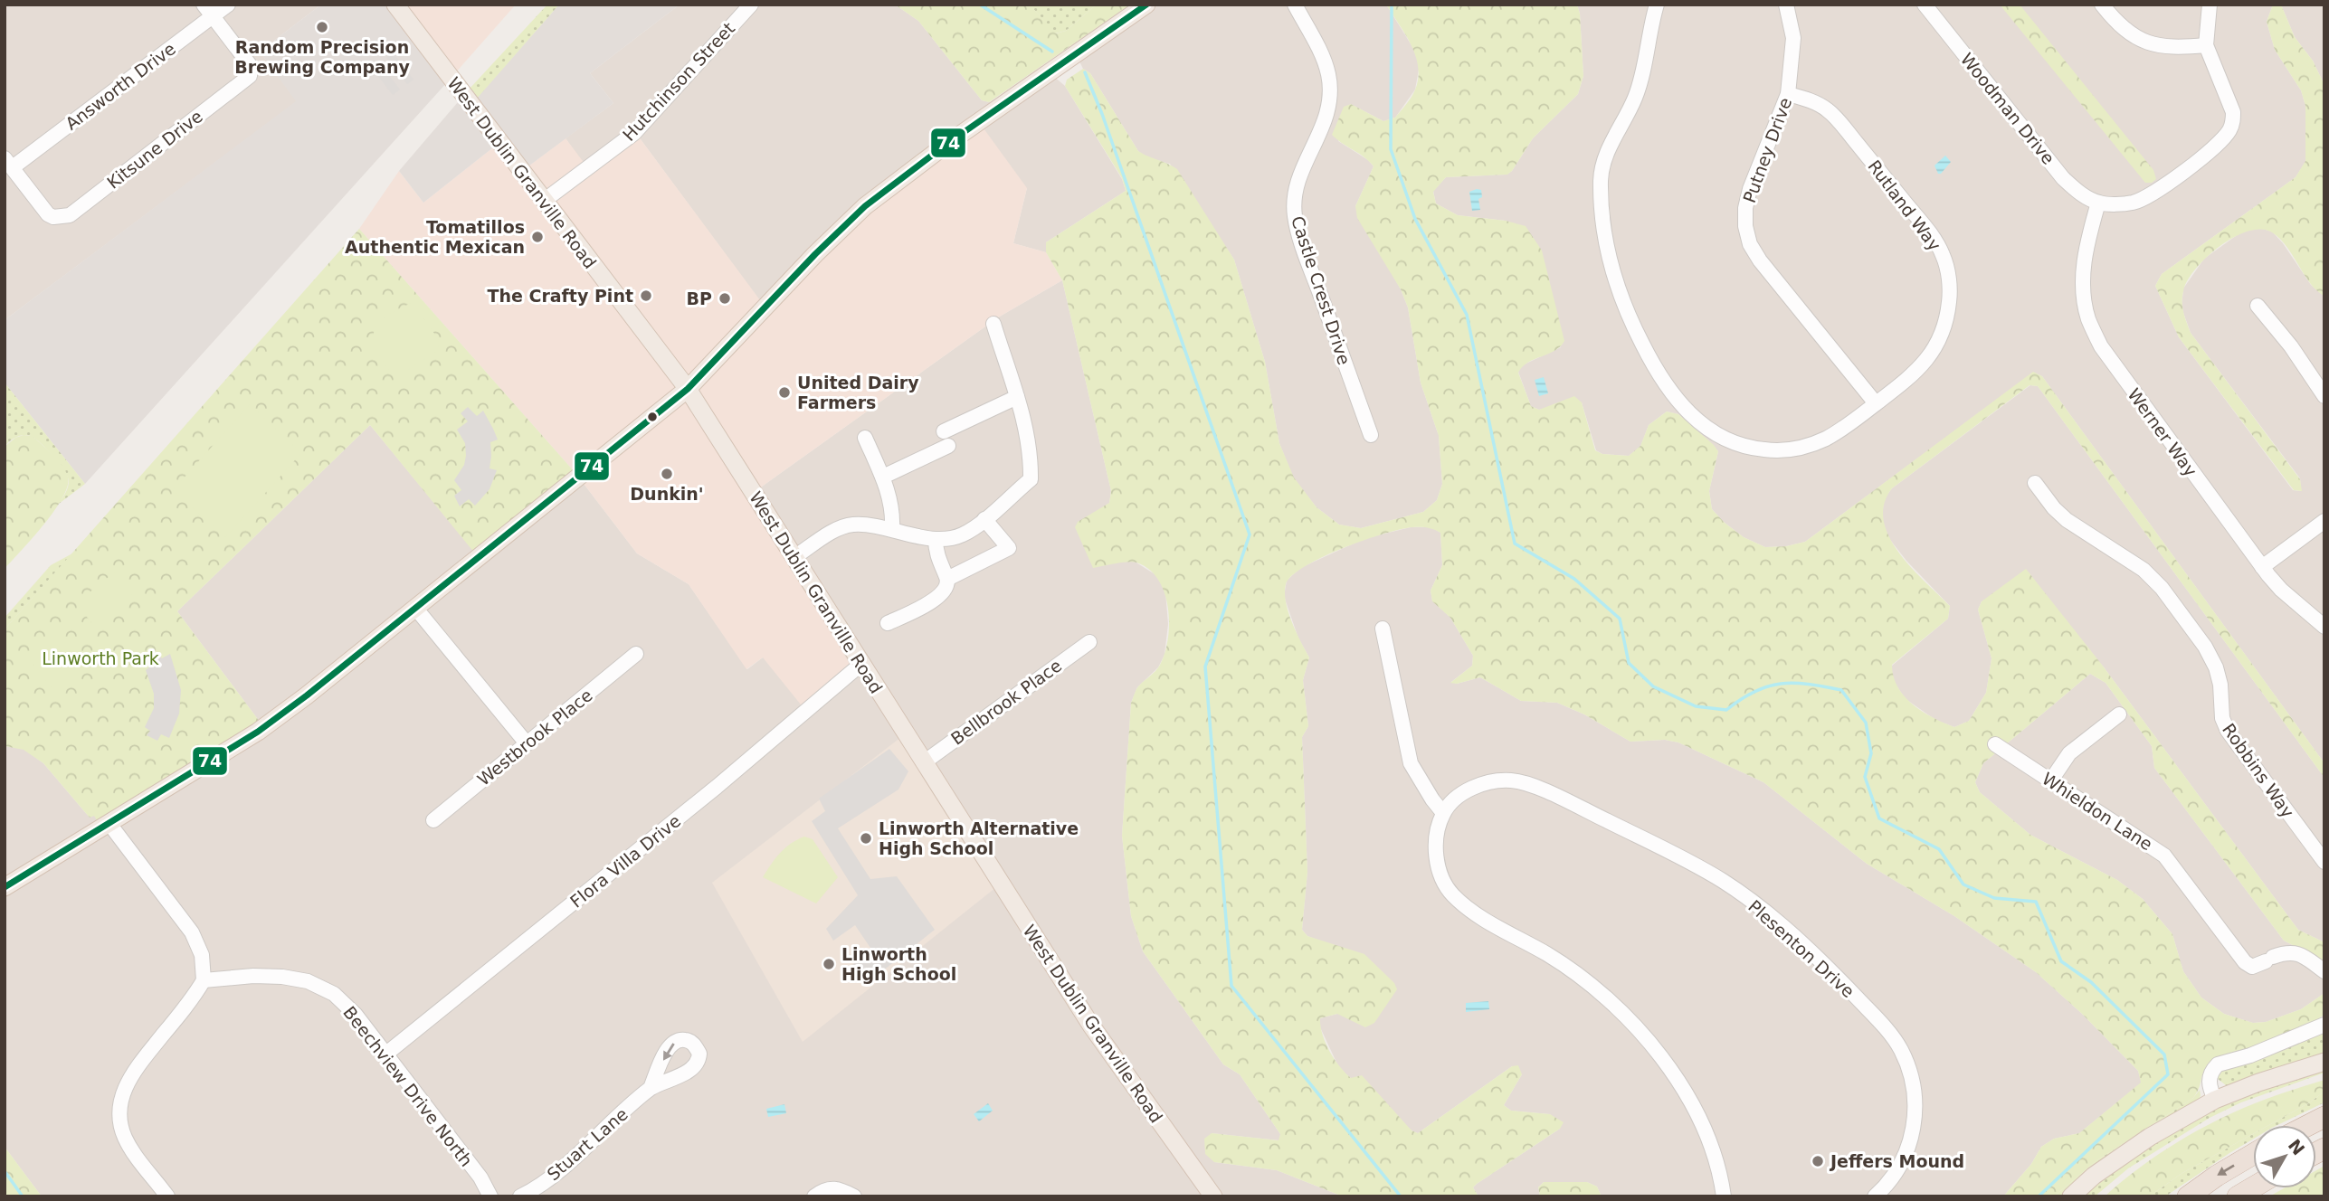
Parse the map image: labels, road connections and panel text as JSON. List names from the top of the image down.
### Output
{
  "streets": {
    "main road": ["West Dublin Granville Road"],
    "street": [
      "Hutchinson Street",
      "Answorth Drive",
      "Woodman Drive",
      "Kitsune Drive",
      "Putney Drive",
      "Rutland Way",
      "Castle Crest Drive",
      "Werner Way",
      "Bellbrook Place",
      "Westbrook Place",
      "Robbins Way",
      "Whieldon Lane",
      "Flora Villa Drive",
      "Plesenton Drive",
      "Beechview Drive North",
      "Stuart Lane"
    ]
  },
  "crossings": [
    ["Hutchinson Street", "West Dublin Granville Road"],
    ["Answorth Drive", "Kitsune Drive"],
    ["Woodman Drive", "Werner Way"],
    ["Putney Drive", "Rutland Way"],
    ["West Dublin Granville Road", "Bellbrook Place"],
    ["West Dublin Granville Road", "Flora Villa Drive"],
    ["Flora Villa Drive", "Beechview Drive North"]
  ],
  "parks": ["Linworth Park"],
  "places": [
    "Random Precision Brewing Company",
    "Tomatillos Authentic Mexican",
    "The Crafty Pint",
    "BP",
    "United Dairy Farmers",
    "Dunkin'",
    "Linworth Alternative High School",
    "Linworth High School",
    "Jeffers Mound"
  ],
  "lines": ["transit line 74"],
  "north": "top right"
}
